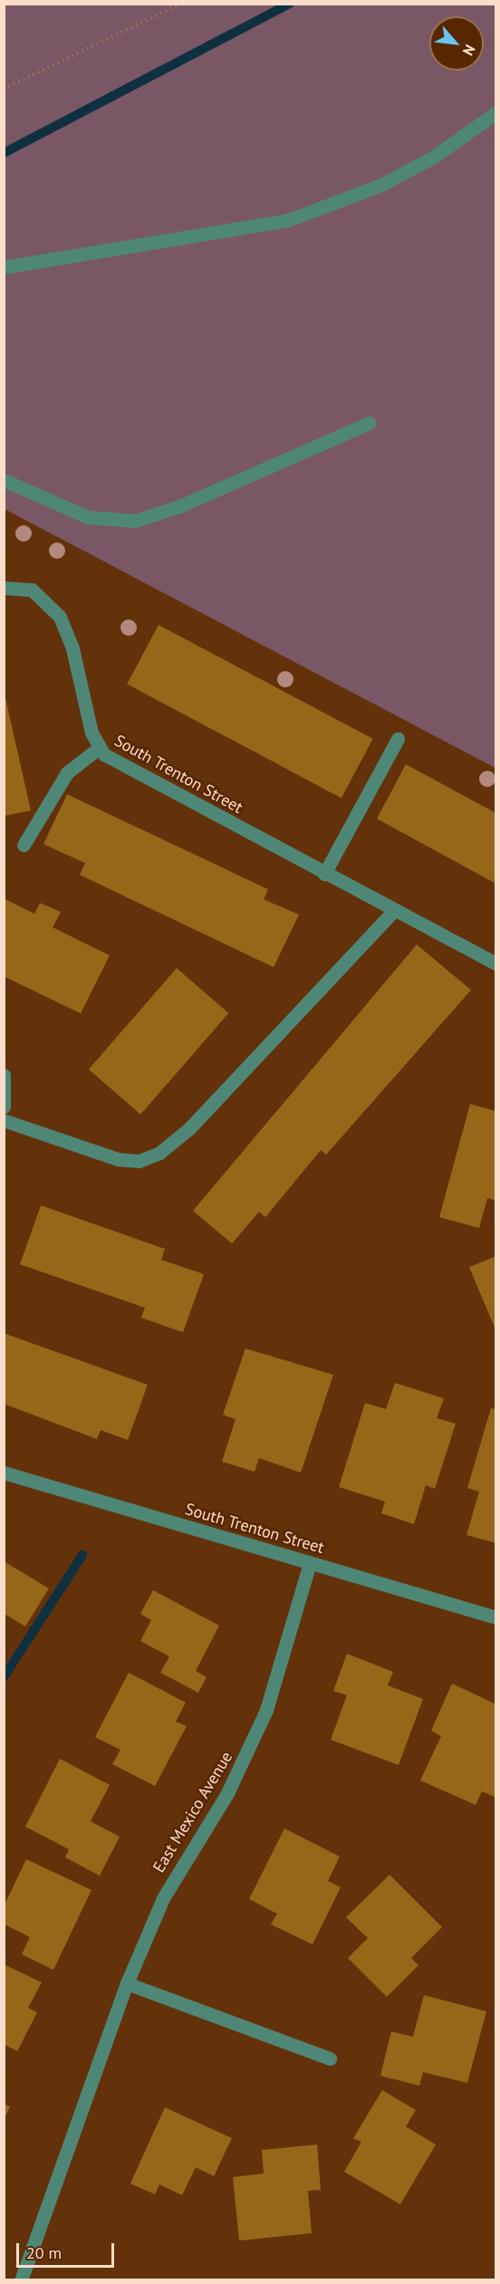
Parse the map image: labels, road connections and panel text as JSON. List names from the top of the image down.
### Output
{
  "streets": {
    "street": ["South Trenton Street", "East Mexico Avenue"]
  },
  "crossings": [
    ["South Trenton Street", "East Mexico Avenue"]
  ],
  "scale_bar": "20 m",
  "north": "bottom right"
}
